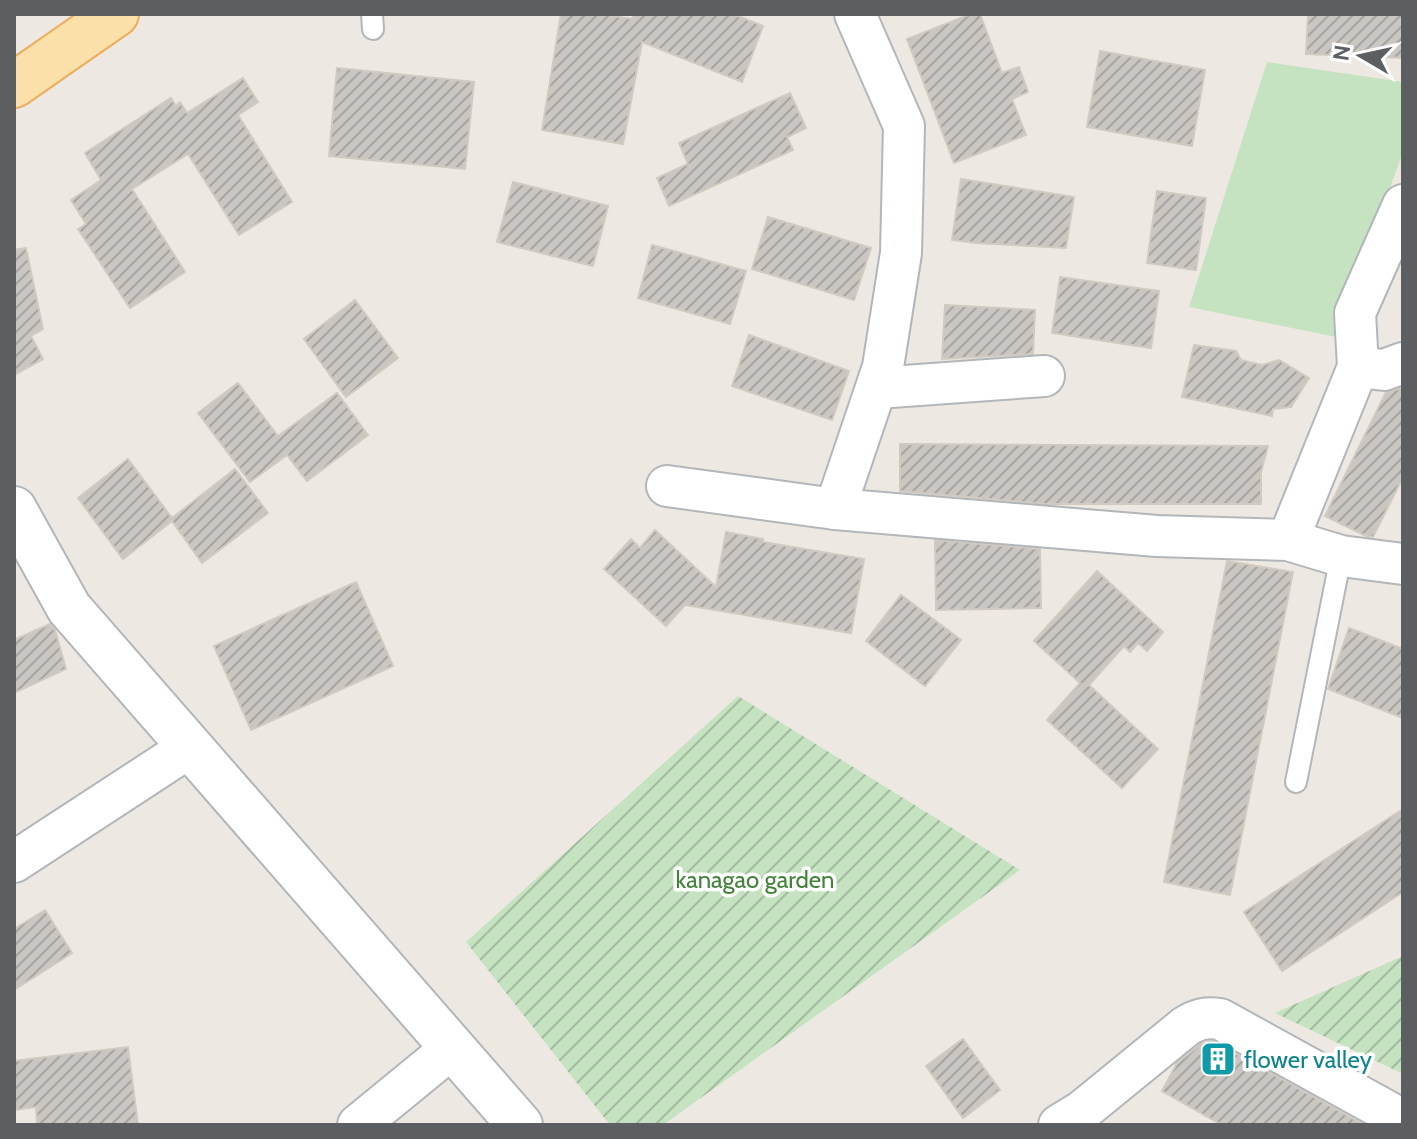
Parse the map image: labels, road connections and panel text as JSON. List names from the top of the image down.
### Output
{
  "parks": ["kanagao garden"],
  "places": {
    "building": ["flower valley"]
  },
  "north": "left"
}
